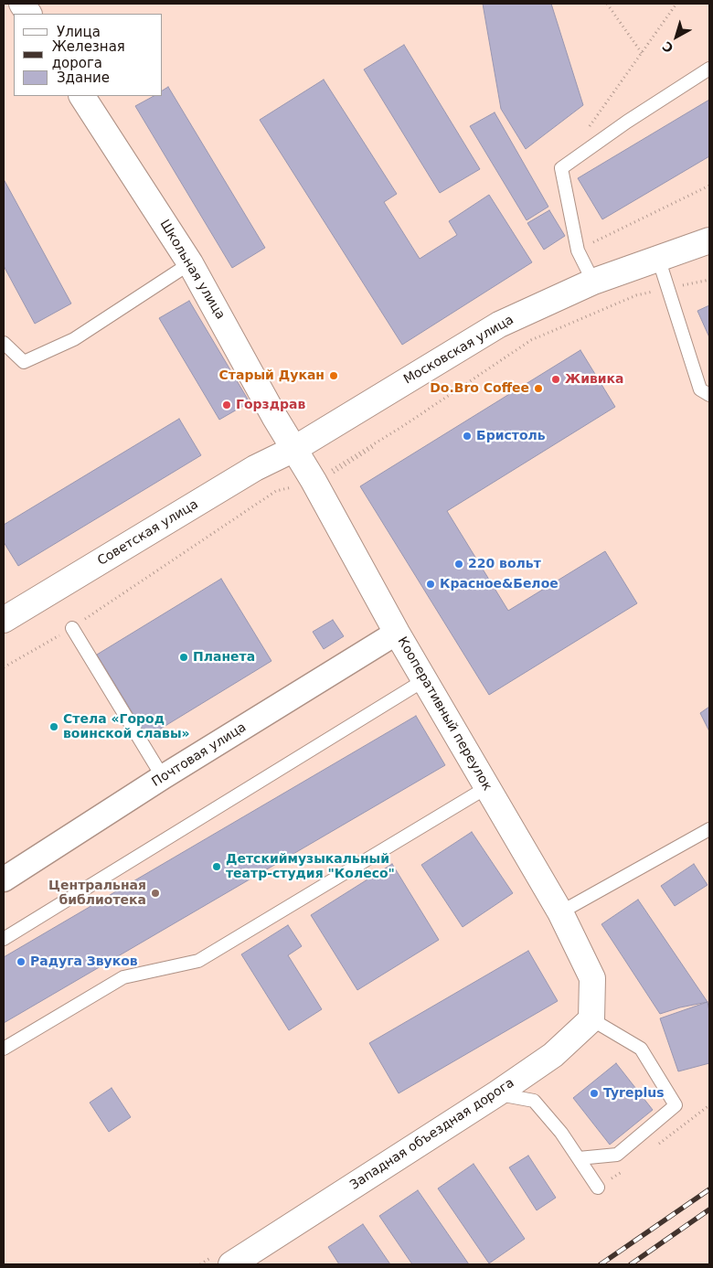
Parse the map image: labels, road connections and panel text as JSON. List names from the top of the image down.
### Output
{
  "streets": {
    "main road": [
      "Школьная улица",
      "Московская улица",
      "Советская улица",
      "Кооперативный переулок",
      "Западная объездная дорога"
    ],
    "street": ["Почтовая улица"]
  },
  "crossings": [
    ["Школьная улица", "Московская улица"],
    ["Школьная улица", "Советская улица"],
    ["Школьная улица", "Кооперативный переулок"],
    ["Московская улица", "Советская улица"],
    ["Московская улица", "Кооперативный переулок"],
    ["Советская улица", "Кооперативный переулок"],
    ["Кооперативный переулок", "Почтовая улица"],
    ["Кооперативный переулок", "Западная объездная дорога"]
  ],
  "places": [
    "Старый Дукан",
    "Живика",
    "Do.Bro Coffee",
    "Горздрав",
    "Бристоль",
    "220 вольт",
    "Красное&Белое",
    "Планета",
    "Стела «Город воинской славы»",
    "Детскиймузыкальный театр-студия \"Колесо\"",
    "Центральная библиотека",
    "Радуга Звуков",
    "Tyreplus"
  ],
  "legend": ["Улица", "Железная дорога", "Здание"],
  "north": "bottom left"
}
